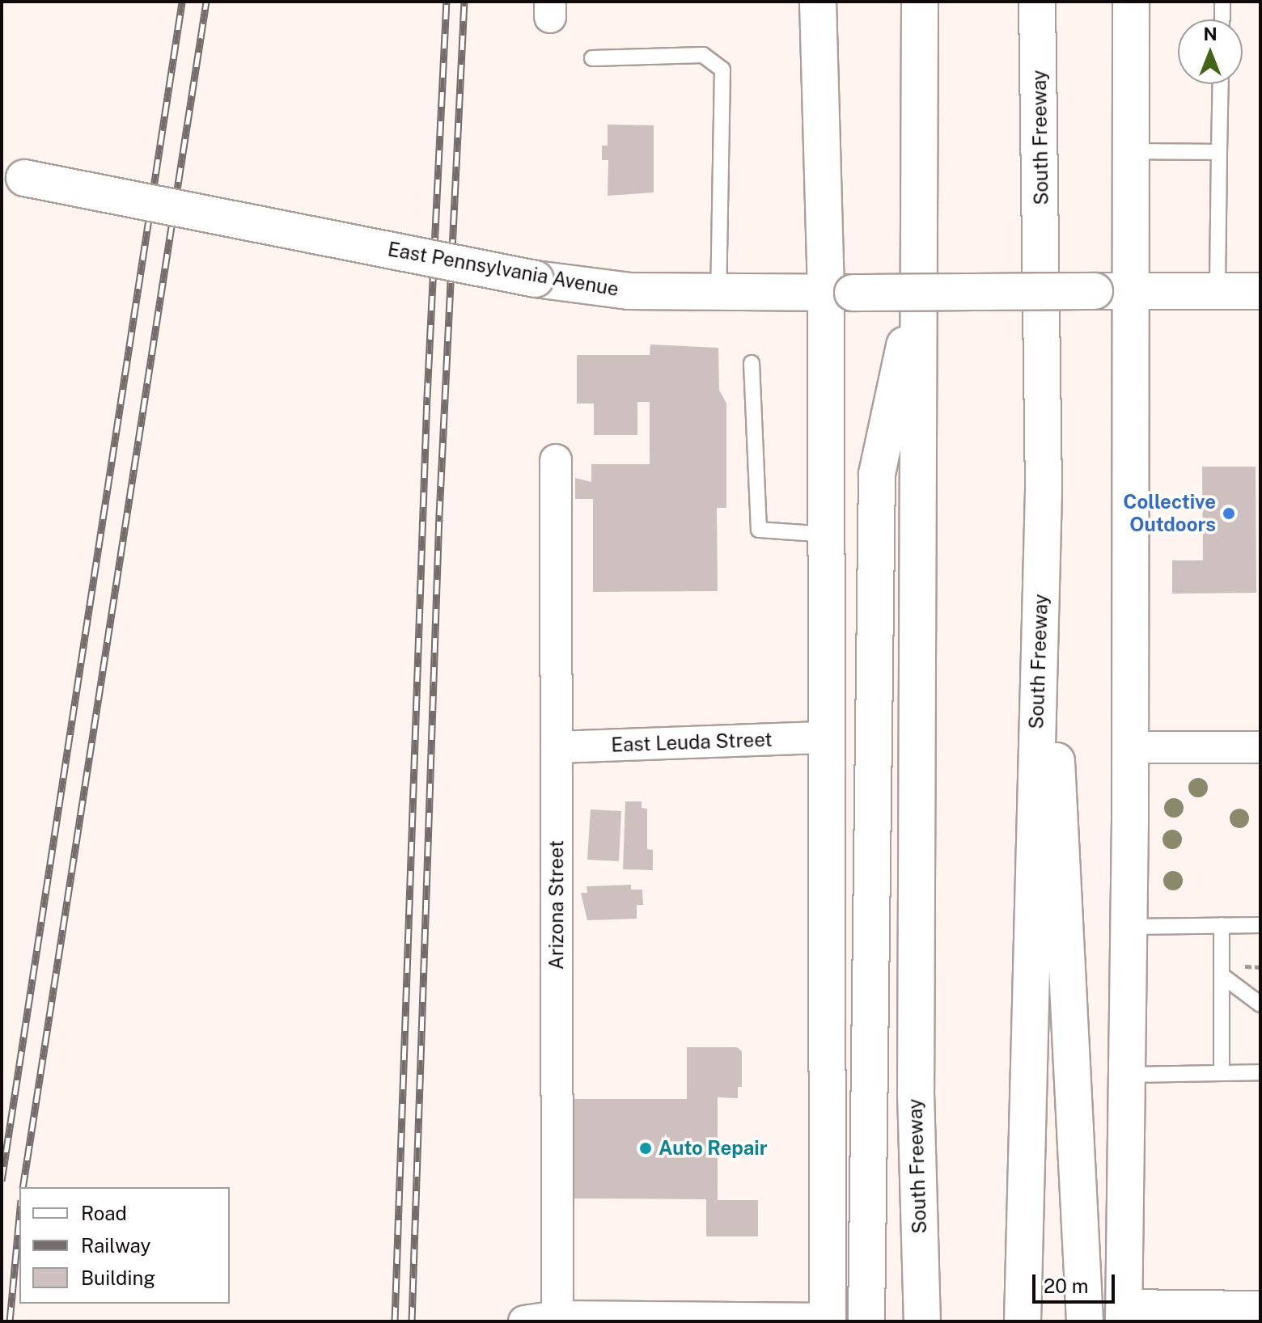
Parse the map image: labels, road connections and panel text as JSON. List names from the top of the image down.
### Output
{
  "streets": {
    "main road": ["South Freeway", "East Pennsylvania Avenue"],
    "street": ["East Leuda Street", "Arizona Street"]
  },
  "crossings": [
    ["East Leuda Street", "Arizona Street"]
  ],
  "places": ["Collective Outdoors", "Auto Repair"],
  "legend": ["Road", "Railway", "Building"],
  "scale_bar": "20 m",
  "north": "top"
}
